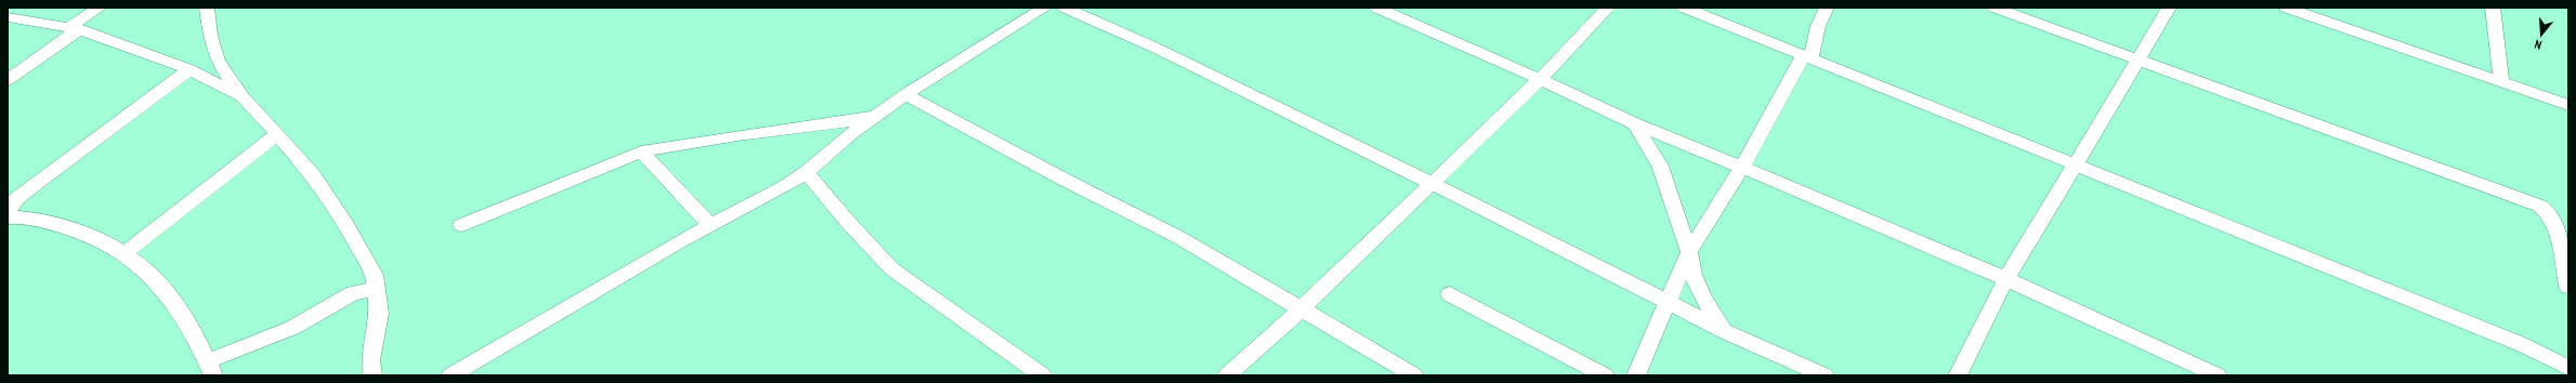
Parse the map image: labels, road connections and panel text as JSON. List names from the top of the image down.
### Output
{
  "north": "bottom"
}
